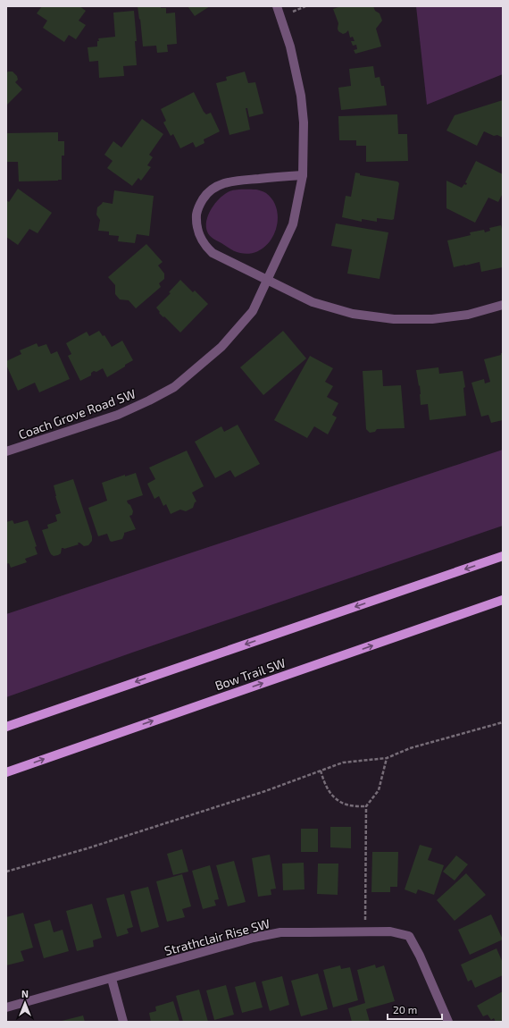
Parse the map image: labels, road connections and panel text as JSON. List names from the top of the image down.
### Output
{
  "streets": {
    "main road": ["Bow Trail SW"],
    "street": ["Coach Grove Road SW", "Strathclair Rise SW"]
  },
  "scale_bar": "20 m",
  "north": "top"
}
